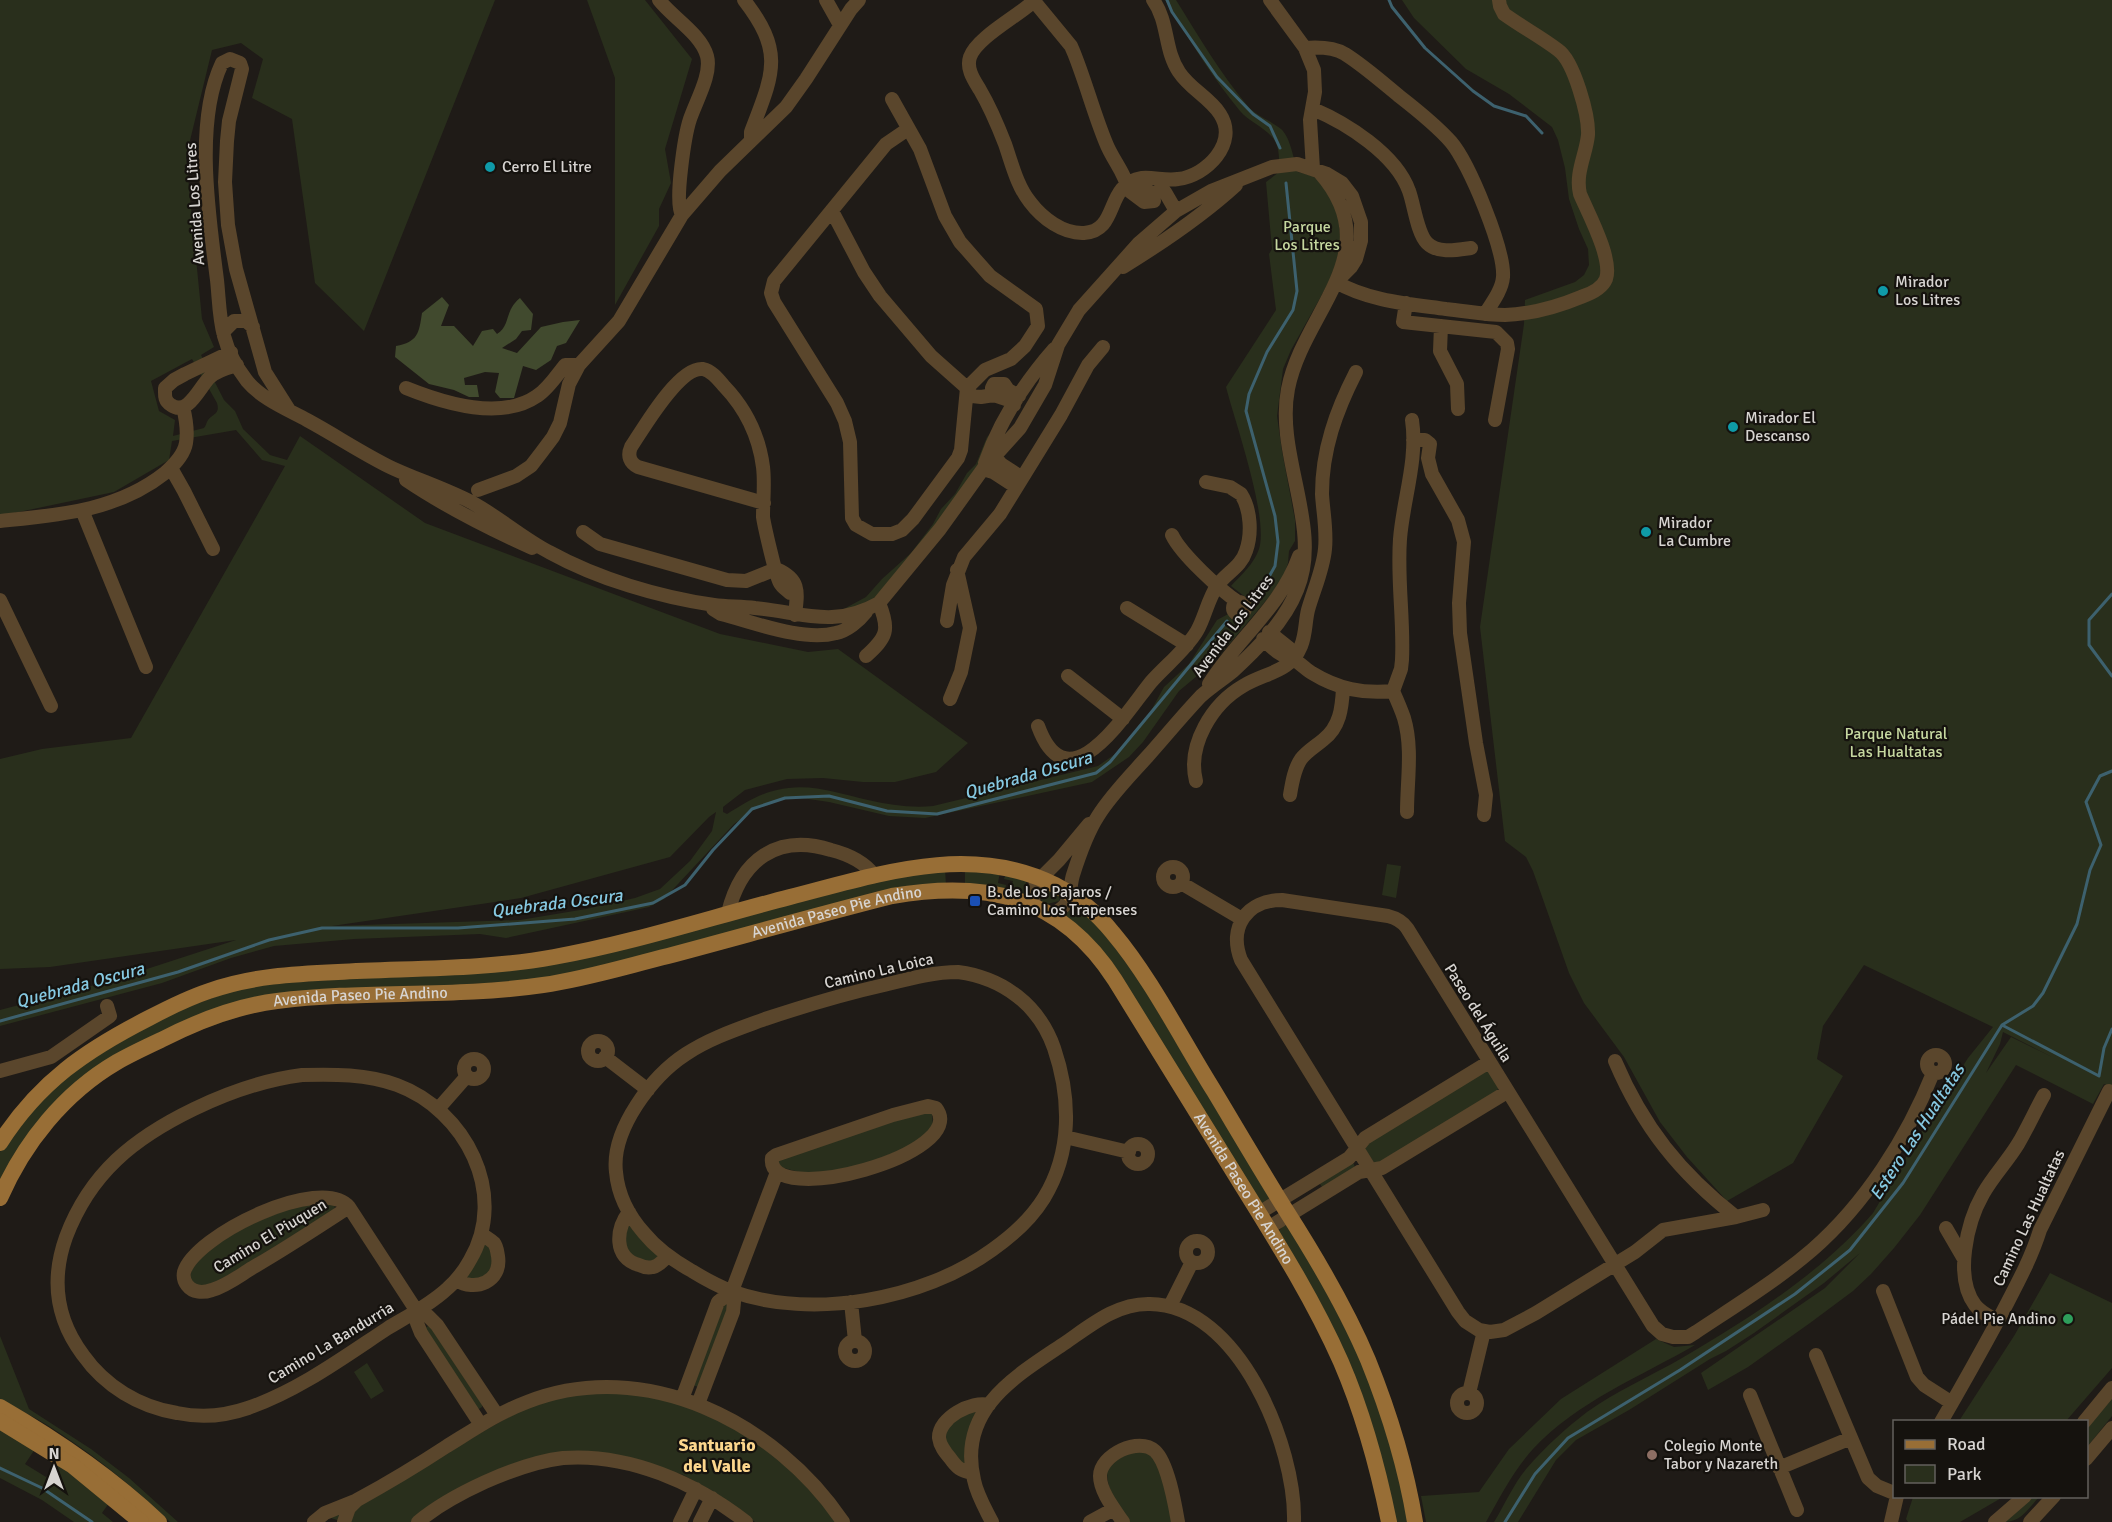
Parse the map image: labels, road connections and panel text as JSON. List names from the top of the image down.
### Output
{
  "streets": {
    "main road": ["Avenida Paseo Pie Andino"],
    "street": [
      "Avenida Los Litres",
      "Camino La Loica",
      "Paseo del Águila",
      "Camino Las Hualtatas",
      "Camino El Piuquen",
      "Camino La Bandurria"
    ]
  },
  "crossings": [
    ["Avenida Los Litres", "Avenida Paseo Pie Andino"]
  ],
  "districts": ["Santuario del Valle"],
  "water": ["Quebrada Oscura", "Estero Las Hualtatas"],
  "parks": ["Parque Los Litres", "Parque Natural Las Hualtatas"],
  "places": {
    "other": [
      "Cerro El Litre",
      "Mirador Los Litres",
      "Mirador El Descanso",
      "Mirador La Cumbre",
      "Pádel Pie Andino",
      "Colegio Monte Tabor y Nazareth"
    ],
    "transit": ["B. de Los Pajaros / Camino Los Trapenses"]
  },
  "legend": ["Road", "Park"],
  "north": "top"
}
